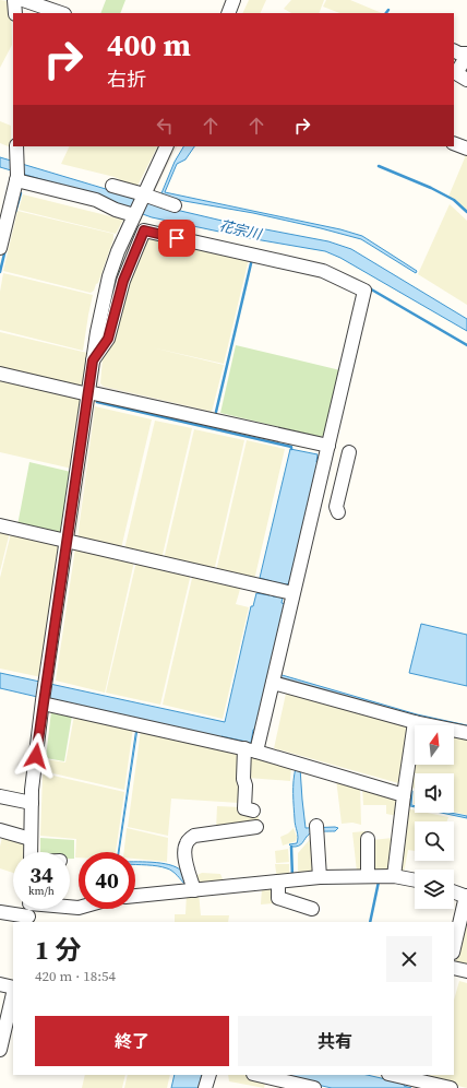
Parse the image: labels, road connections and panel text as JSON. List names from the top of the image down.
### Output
{
  "water": ["花宗川"],
  "north": "top",
  "page": {
    "turn": ["400 m", "右折"],
    "speed": "34 km/h",
    "limit": "40",
    "heading": ["1 分", "420 m · 18:54"],
    "buttons": ["終了", "共有"]
  }
}
